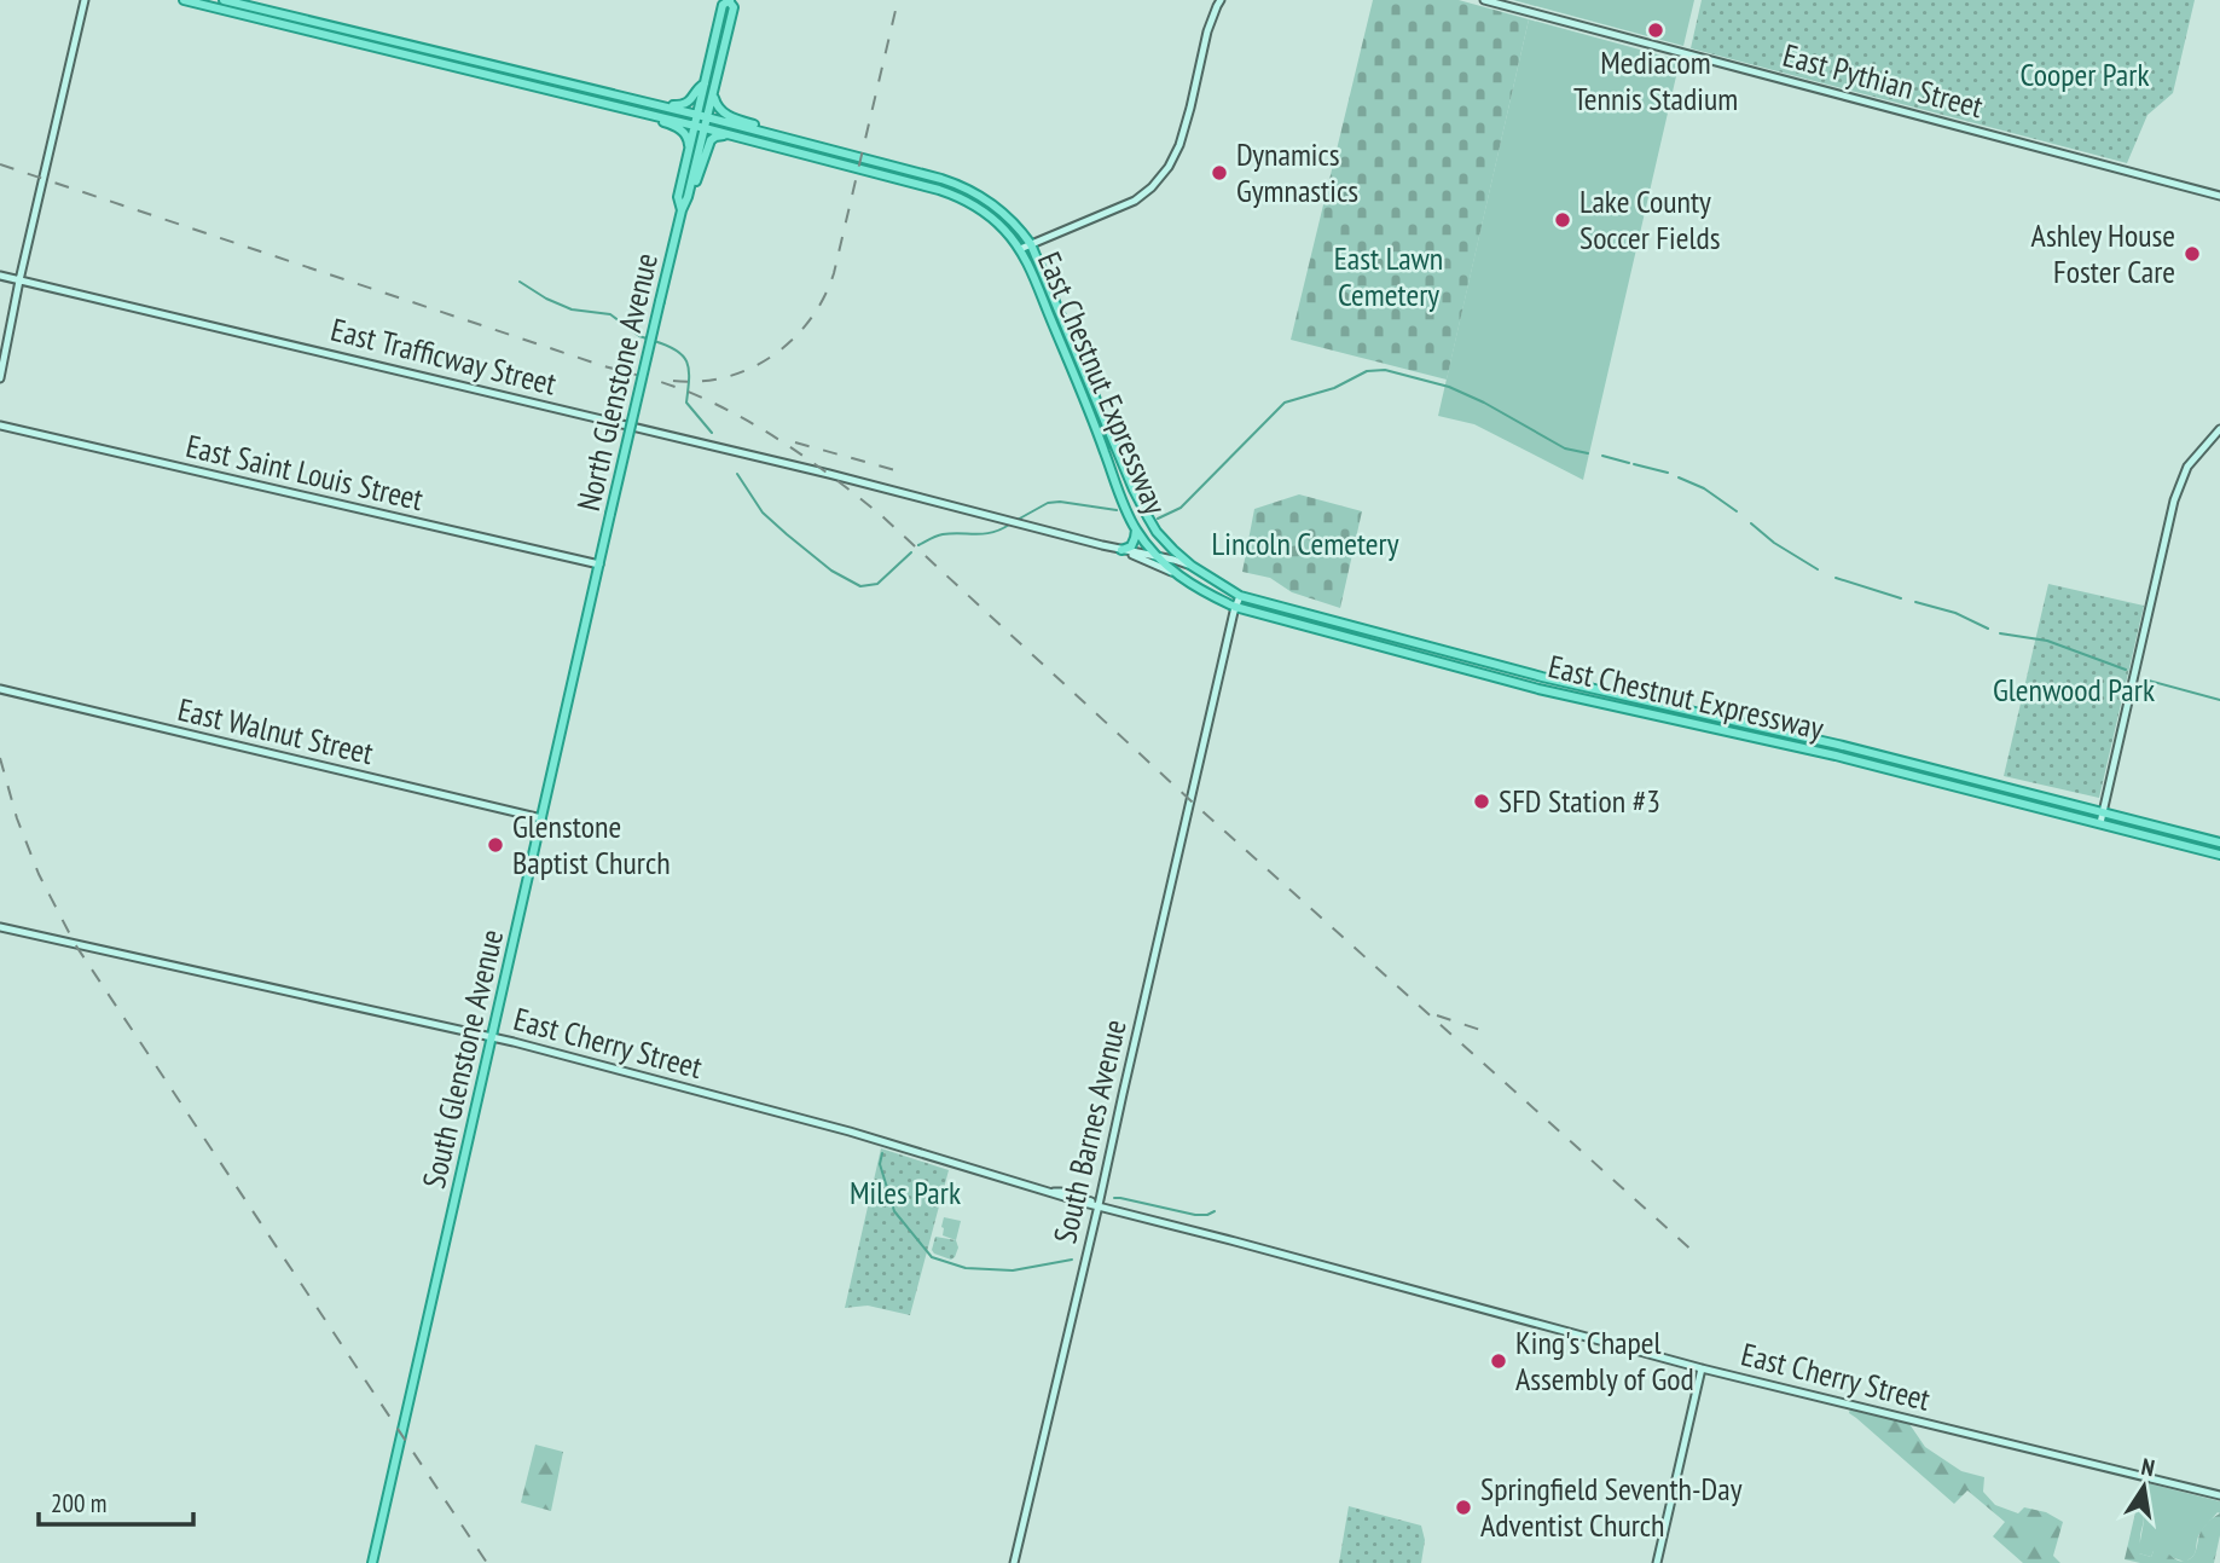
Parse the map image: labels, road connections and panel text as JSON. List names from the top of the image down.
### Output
{
  "streets": {
    "main road": ["North Glenstone Avenue", "East Chestnut Expressway", "South Glenstone Avenue"],
    "street": [
      "East Pythian Street",
      "East Trafficway Street",
      "East Saint Louis Street",
      "East Walnut Street",
      "East Cherry Street",
      "South Barnes Avenue"
    ]
  },
  "crossings": [
    ["East Trafficway Street", "East Chestnut Expressway"],
    ["North Glenstone Avenue", "East Chestnut Expressway"],
    ["North Glenstone Avenue", "East Saint Louis Street"],
    ["North Glenstone Avenue", "South Glenstone Avenue"],
    ["East Chestnut Expressway", "South Barnes Avenue"],
    ["East Saint Louis Street", "South Glenstone Avenue"],
    ["East Walnut Street", "South Glenstone Avenue"],
    ["East Cherry Street", "South Glenstone Avenue"],
    ["East Cherry Street", "South Barnes Avenue"]
  ],
  "parks": [
    "Cooper Park",
    "East Lawn Cemetery",
    "Lincoln Cemetery",
    "Glenwood Park",
    "Miles Park"
  ],
  "places": [
    "Mediacom Tennis Stadium",
    "Dynamics Gymnastics",
    "Lake County Soccer Fields",
    "Ashley House Foster Care",
    "SFD Station #3",
    "Glenstone Baptist Church",
    "King's Chapel Assembly of God",
    "Springfield Seventh-Day Adventist Church"
  ],
  "scale_bar": "200 m",
  "north": "top"
}
